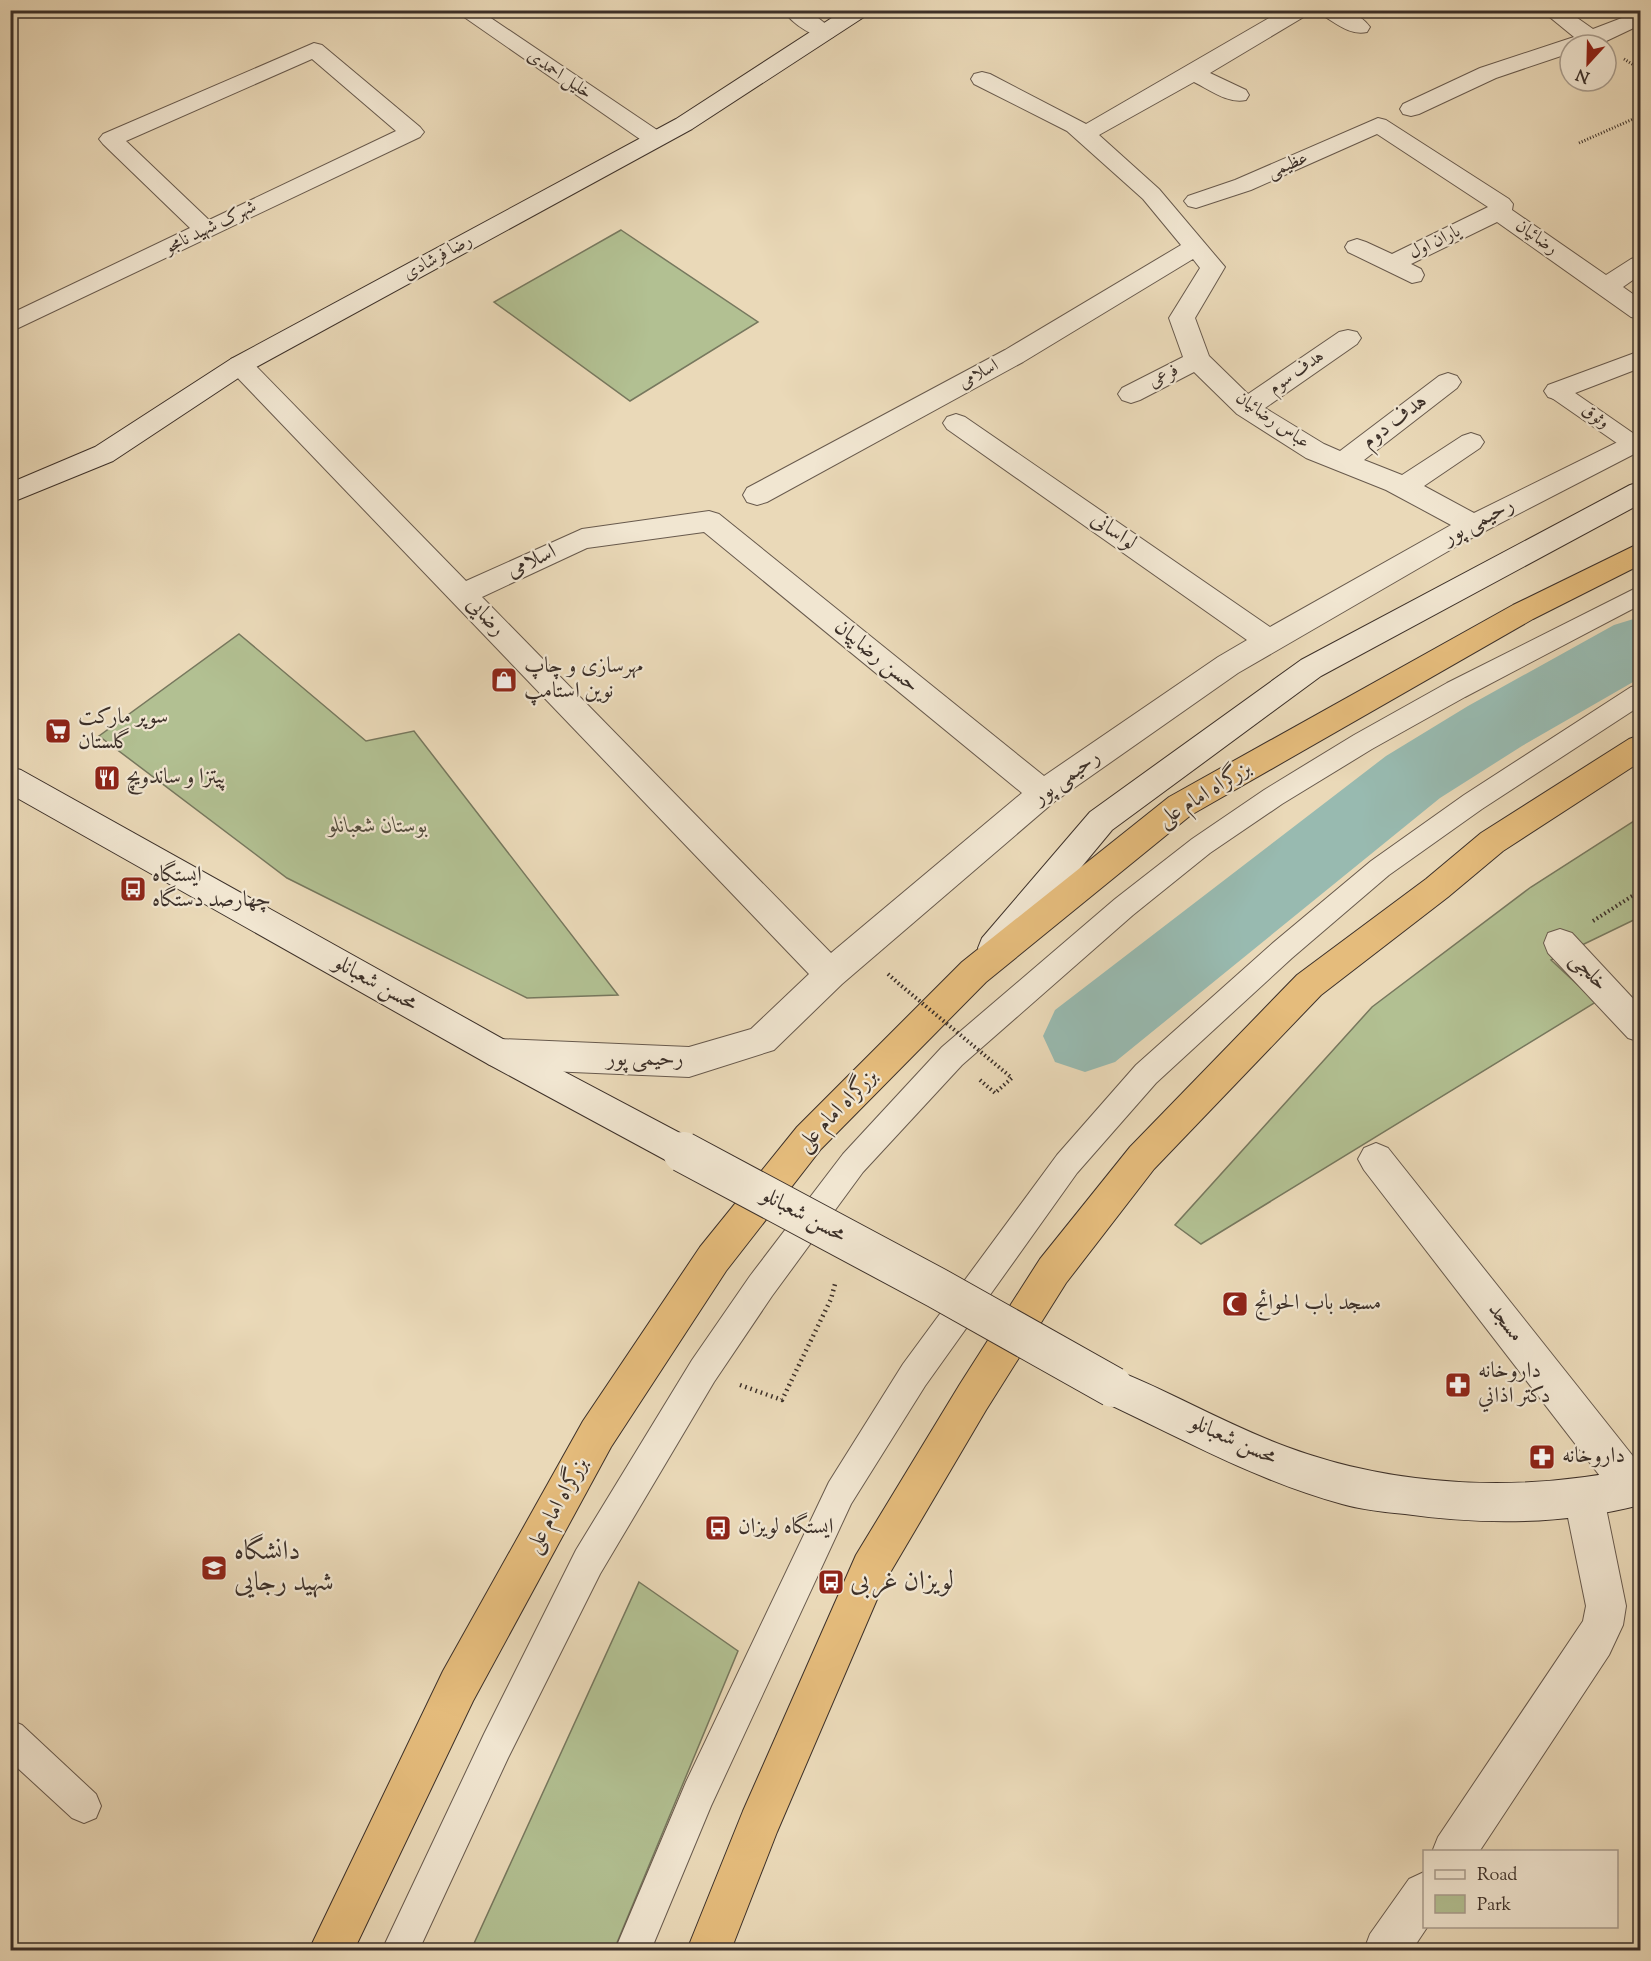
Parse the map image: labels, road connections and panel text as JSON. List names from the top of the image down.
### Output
{
  "streets": {
    "highway": ["بزرگراه امام علی"],
    "street": [
      "خلیل احمدی",
      "عظیمی",
      "شهرک شهید نامجو",
      "رضائیان",
      "یاران اول",
      "رضا فرشادی",
      "هدف سوم",
      "اسلامی",
      "فرعی",
      "عباس رضائیان",
      "هدف دوم",
      "رحیمی پور",
      "لواسانی",
      "رضایی",
      "حسن رضاییان",
      "خلجی",
      "محسن شعبانلو",
      "مسجد"
    ],
    "lane": ["وثوق"]
  },
  "crossings": [
    ["خلیل احمدی", "رضا فرشادی"],
    ["عظیمی", "رضائیان"],
    ["رضائیان", "یاران اول"],
    ["رضا فرشادی", "رضایی"],
    ["هدف سوم", "عباس رضائیان"],
    ["اسلامی", "عباس رضائیان"],
    ["اسلامی", "رضایی"],
    ["اسلامی", "حسن رضاییان"],
    ["فرعی", "عباس رضائیان"],
    ["وثوق", "رحیمی پور"],
    ["عباس رضائیان", "هدف دوم"],
    ["عباس رضائیان", "رحیمی پور"],
    ["رحیمی پور", "لواسانی"],
    ["رحیمی پور", "رضایی"],
    ["رحیمی پور", "حسن رضاییان"],
    ["رحیمی پور", "محسن شعبانلو"],
    ["محسن شعبانلو", "مسجد"]
  ],
  "parks": ["بوستان شعبانلو"],
  "places": {
    "shop": ["مهرسازی و چاپ نوین استامپ"],
    "supermarket": ["سوپر مارکت گلستان"],
    "restaurant": ["پیتزا و ساندویچ"],
    "bus stop": ["ایستگاه چهارصد دستگاه", "ایستگاه لویزان", "لویزان غربی"],
    "mosque": ["مسجد باب الحوائج"],
    "pharmacy": ["داروخانه دكتر اذاني", "داروخانه"],
    "school or university": ["دانشگاه شهید رجایی"]
  },
  "legend": ["Road", "Park"],
  "north": "bottom"
}
